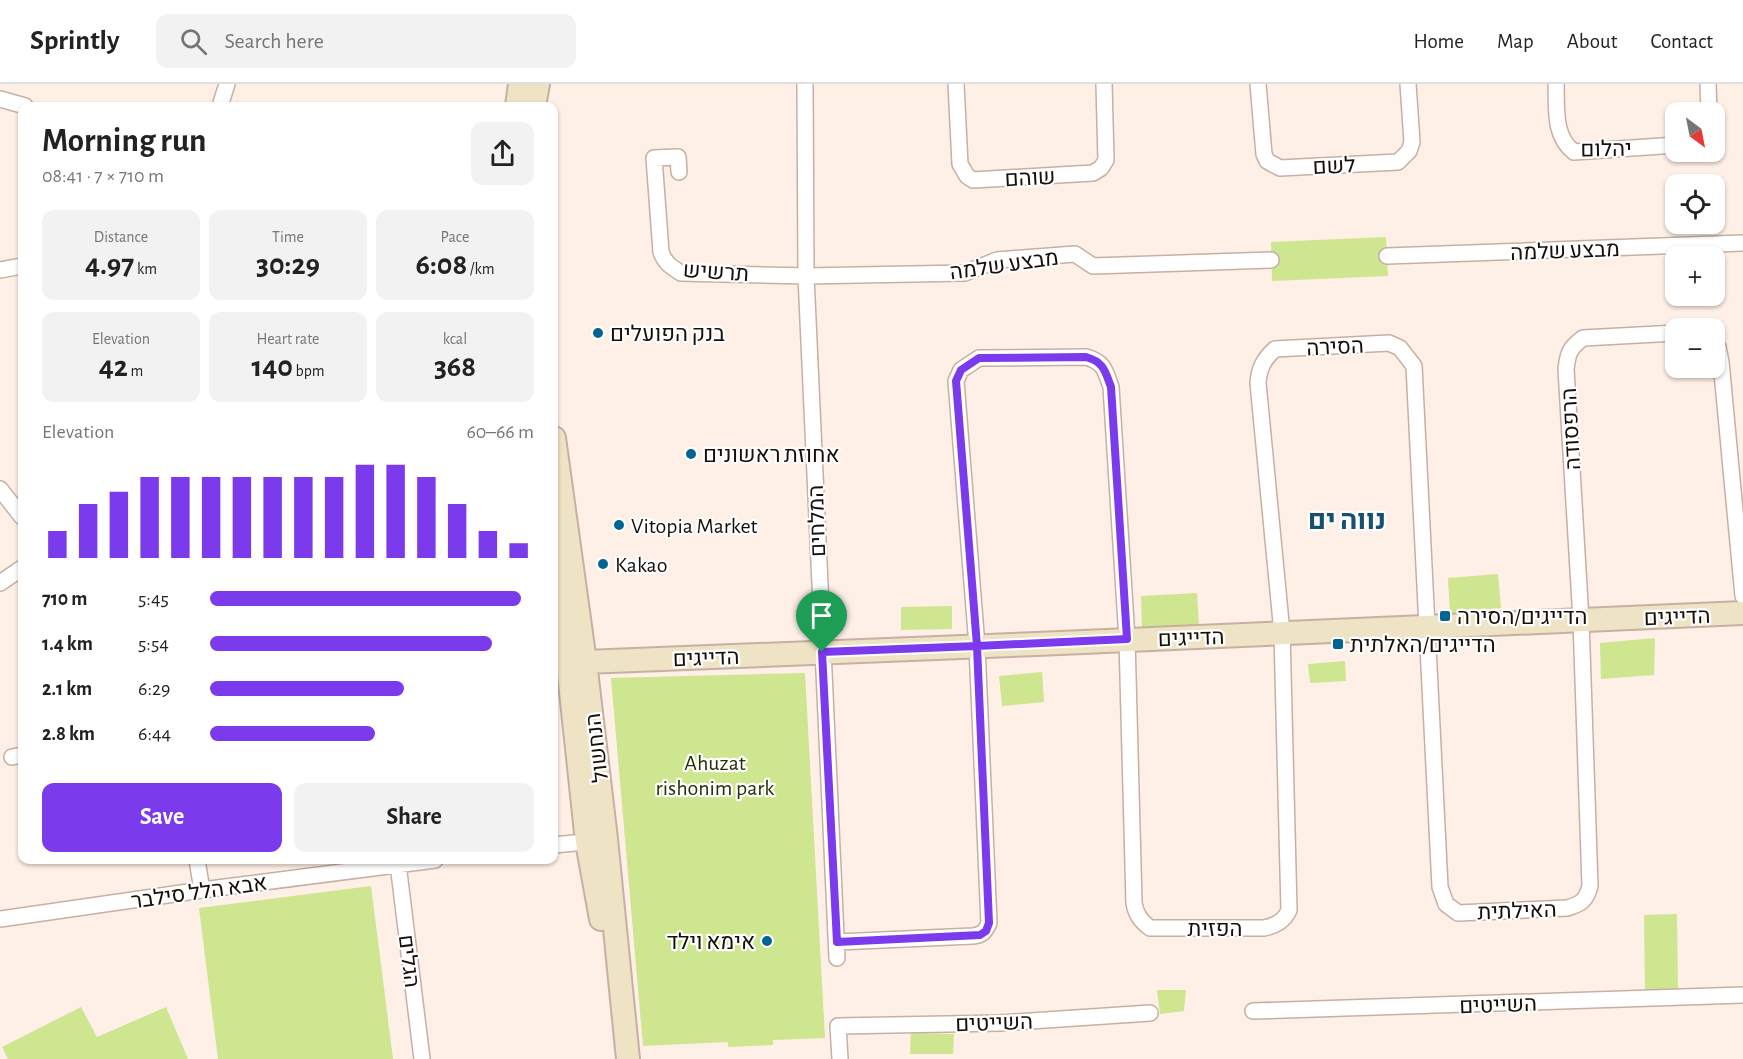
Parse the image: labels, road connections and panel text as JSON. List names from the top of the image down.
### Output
{
  "streets": {
    "street": [
      "יהלום",
      "לשם",
      "שוהם",
      "מבצע שלמה",
      "תרשיש",
      "הסירה",
      "הרפסודה",
      "המלחים",
      "הדייגים",
      "הנחשול",
      "אבא הלל סילבר",
      "האילתית",
      "הפזית",
      "הגלים",
      "השייטים"
    ]
  },
  "crossings": [
    ["מבצע שלמה", "תרשיש"],
    ["מבצע שלמה", "המלחים"],
    ["תרשיש", "המלחים"],
    ["הסירה", "הדייגים"],
    ["הסירה", "האילתית"],
    ["הסירה", "הפזית"],
    ["הרפסודה", "הדייגים"],
    ["הרפסודה", "האילתית"],
    ["המלחים", "הדייגים"],
    ["הדייגים", "הנחשול"],
    ["הדייגים", "האילתית"],
    ["הדייגים", "הפזית"],
    ["אבא הלל סילבר", "הגלים"]
  ],
  "districts": ["נווה ים"],
  "parks": ["Ahuzat rishonim park"],
  "places": {
    "other": [
      "בנק הפועלים",
      "אחוזת ראשונים",
      "Vitopia Market",
      "Kakao",
      "אימא וילד"
    ],
    "transit": ["הדייגים/הסירה", "הדייגים/האלתית"]
  },
  "north": "bottom right",
  "page": {
    "header": "Sprintly",
    "search": "Search here",
    "nav": [
      "Home",
      "Map",
      "About",
      "Contact"
    ],
    "map_buttons": ["+", "−"],
    "heading": ["Morning run", "08:41 · 7 × 710 m"],
    "stats": [
      ["Distance", "4.97 km"],
      ["Time", "30:29"],
      ["Pace", "6:08 /km"],
      ["Elevation", "42 m"],
      ["Heart rate", "140 bpm"],
      ["kcal", "368"]
    ],
    "chart": ["Elevation", "60–66 m"],
    "list": [
      {
        "name": "710 m",
        "note": "5:45"
      },
      {
        "name": "1.4 km",
        "note": "5:54"
      },
      {
        "name": "2.1 km",
        "note": "6:29"
      },
      {
        "name": "2.8 km",
        "note": "6:44"
      }
    ],
    "buttons": ["Save", "Share"]
  }
}
